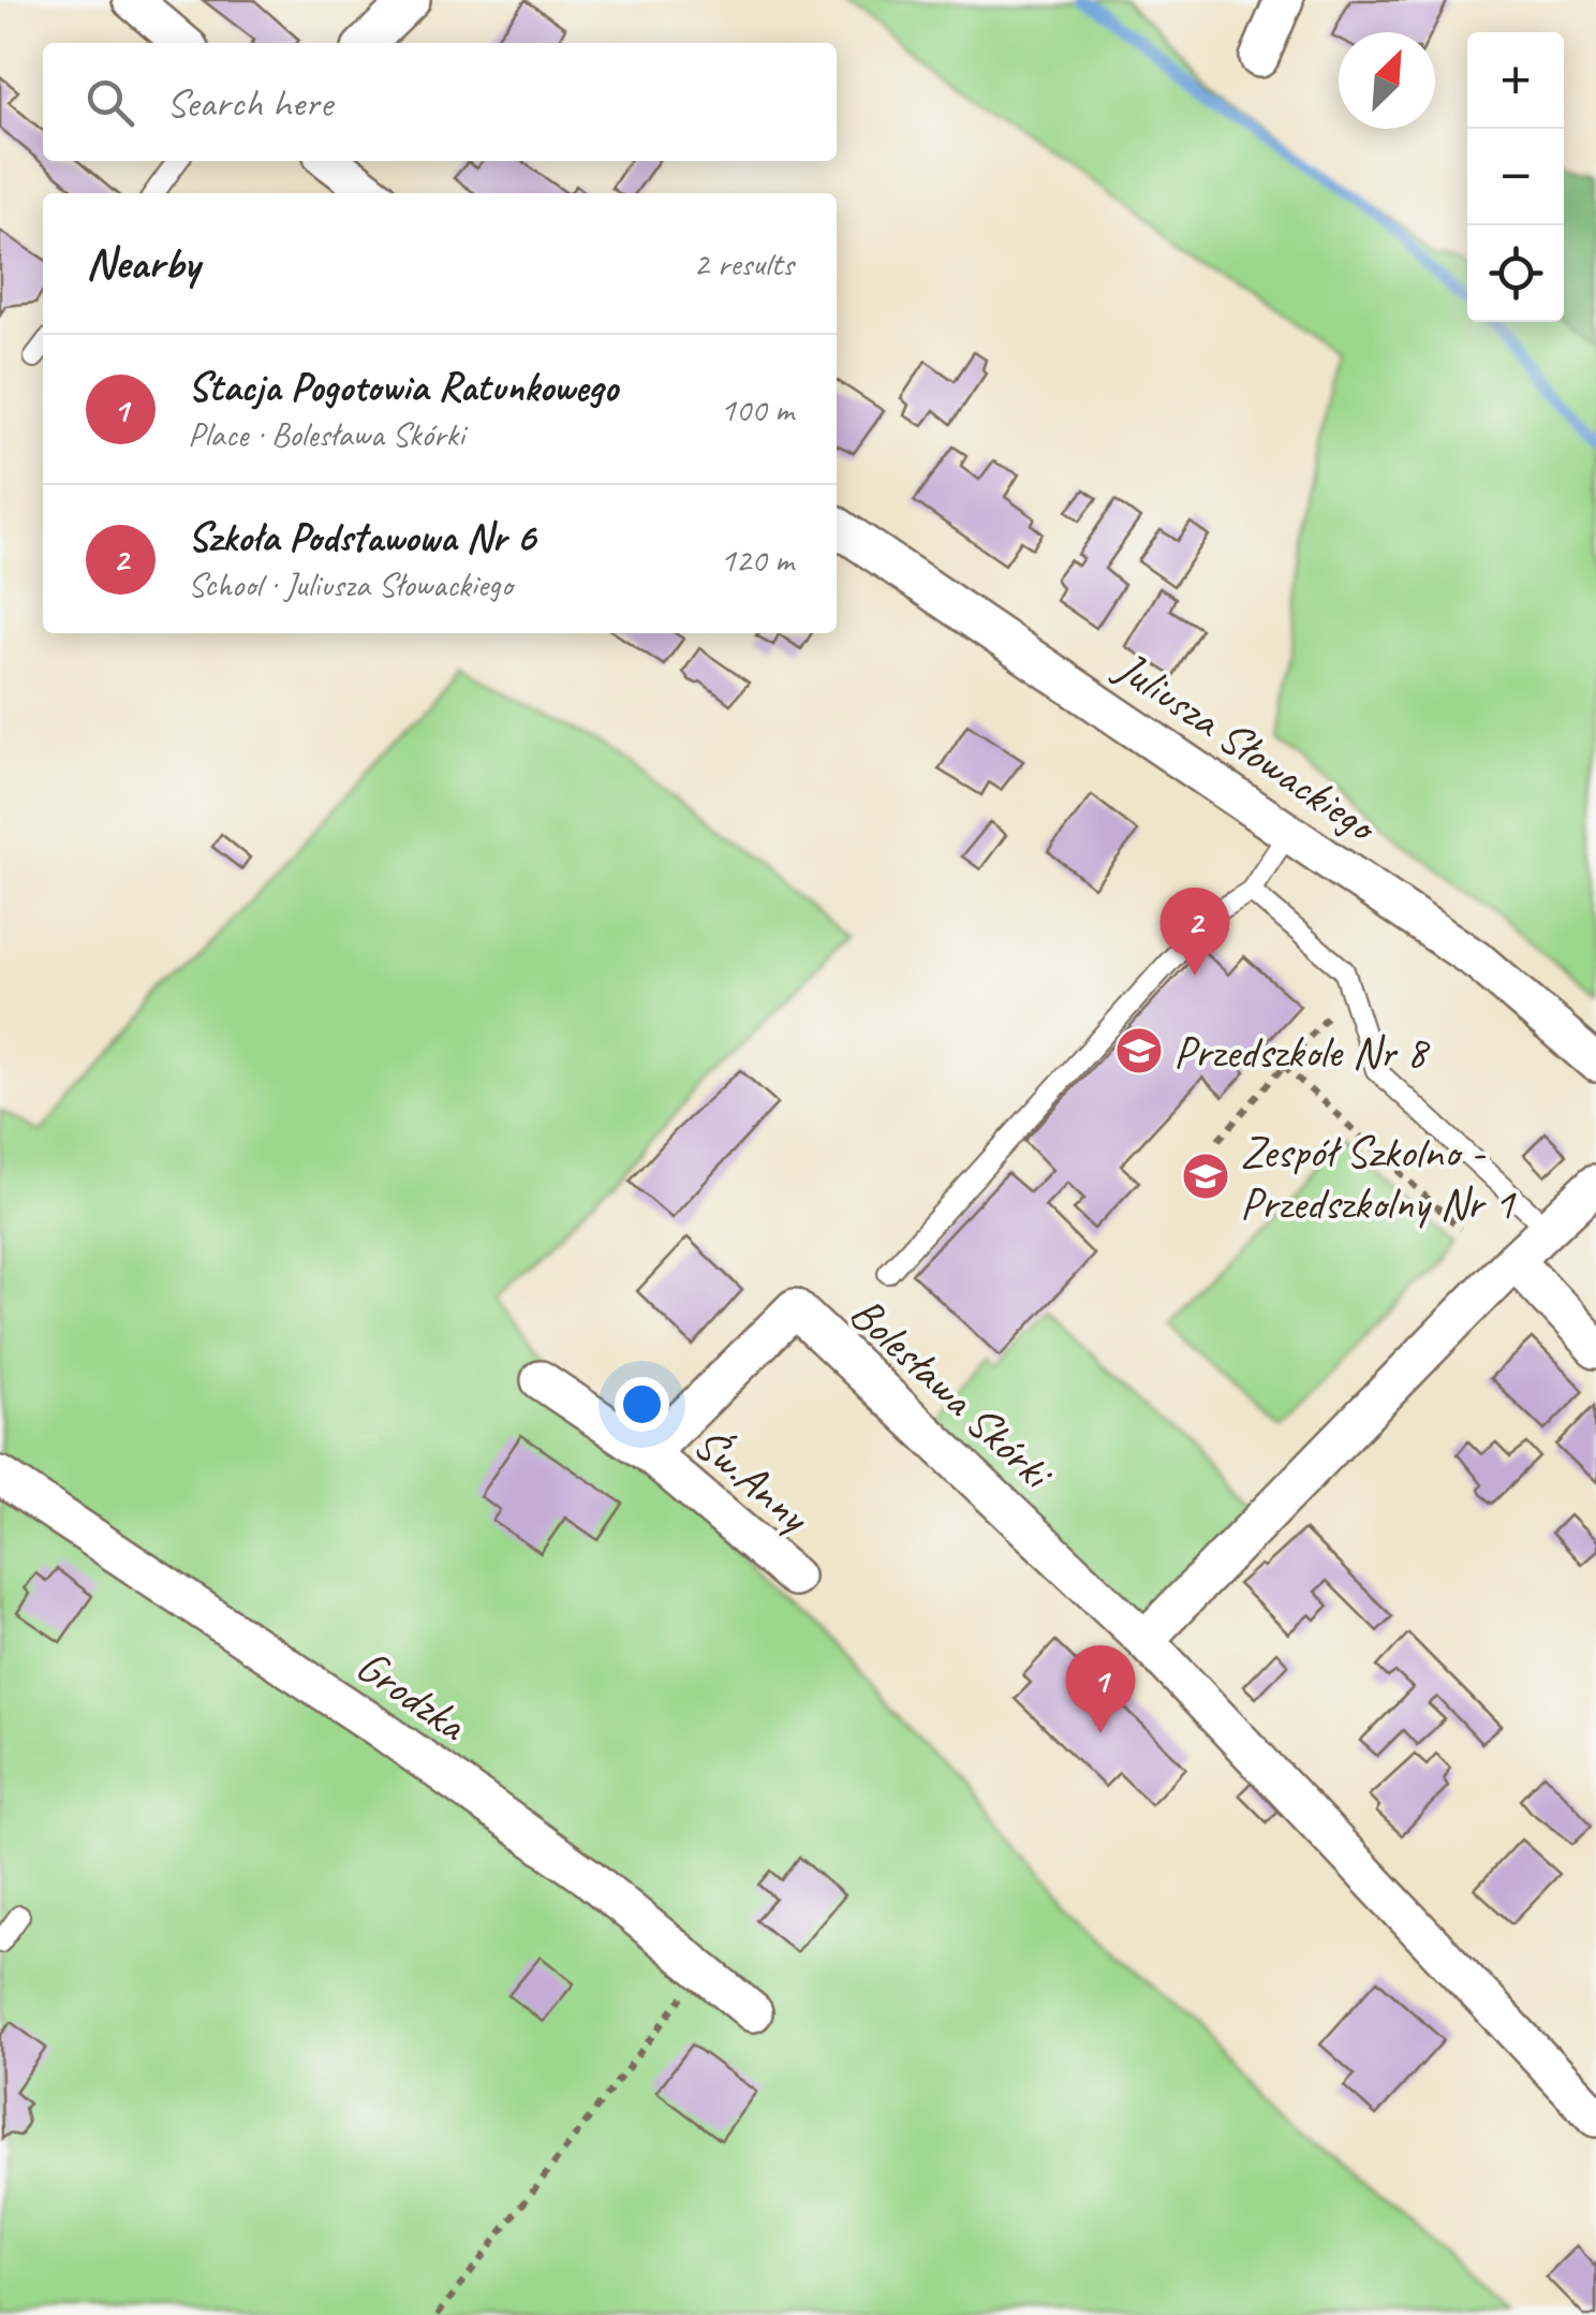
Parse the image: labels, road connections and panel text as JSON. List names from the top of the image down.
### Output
{
  "streets": {
    "street": [
      "Juliusza Słowackiego",
      "Bolesława Skórki",
      "Św.Anny",
      "Grodzka"
    ]
  },
  "crossings": [
    ["Bolesława Skórki", "Św.Anny"]
  ],
  "places": {
    "school or university": ["Przedszkole Nr 8", "Zespół Szkolno - Przedszkolny Nr 1"]
  },
  "north": "top right",
  "page": {
    "map_buttons": ["+", "−"],
    "search": "Search here",
    "heading": ["Nearby", "2 results"],
    "list": [
      {
        "mark": "1",
        "name": "Stacja Pogotowia Ratunkowego",
        "note": "Place · Bolesława Skórki",
        "value": "100 m"
      },
      {
        "mark": "2",
        "name": "Szkoła Podstawowa Nr 6",
        "note": "School · Juliusza Słowackiego",
        "value": "120 m"
      }
    ],
    "pins": ["2", "1"]
  }
}
